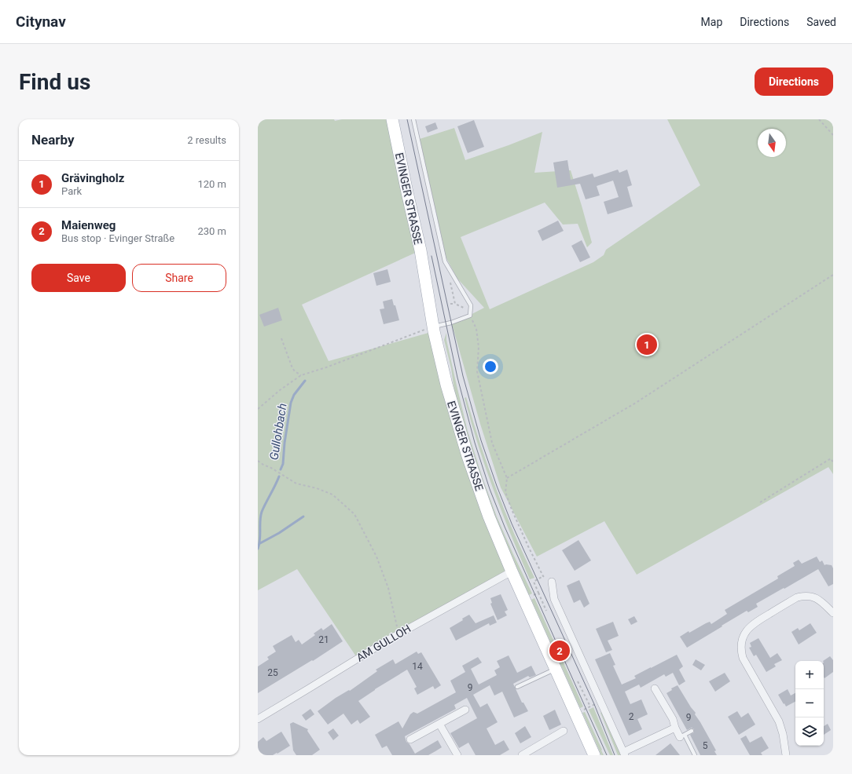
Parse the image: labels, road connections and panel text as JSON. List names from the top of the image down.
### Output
{
  "streets": {
    "main road": ["EVINGER STRASSE"],
    "street": ["AM GULLOH"]
  },
  "crossings": [
    ["EVINGER STRASSE", "AM GULLOH"]
  ],
  "water": ["Gullohbach"],
  "house_numbers": [
    "21",
    "14",
    "25",
    "9",
    "2",
    "9",
    "5"
  ],
  "north": "bottom",
  "page": {
    "header": "Citynav",
    "nav": ["Map", "Directions", "Saved"],
    "buttons": [
      "Directions",
      ["Save", "Share"]
    ],
    "title": "Find us",
    "heading": ["Nearby", "2 results"],
    "list": [
      {
        "mark": "1",
        "name": "Grävingholz",
        "note": "Park",
        "value": "120 m"
      },
      {
        "mark": "2",
        "name": "Maienweg",
        "note": "Bus stop · Evinger Straße",
        "value": "230 m"
      }
    ],
    "pins": ["1", "2"],
    "map_buttons": ["+", "−"]
  }
}
